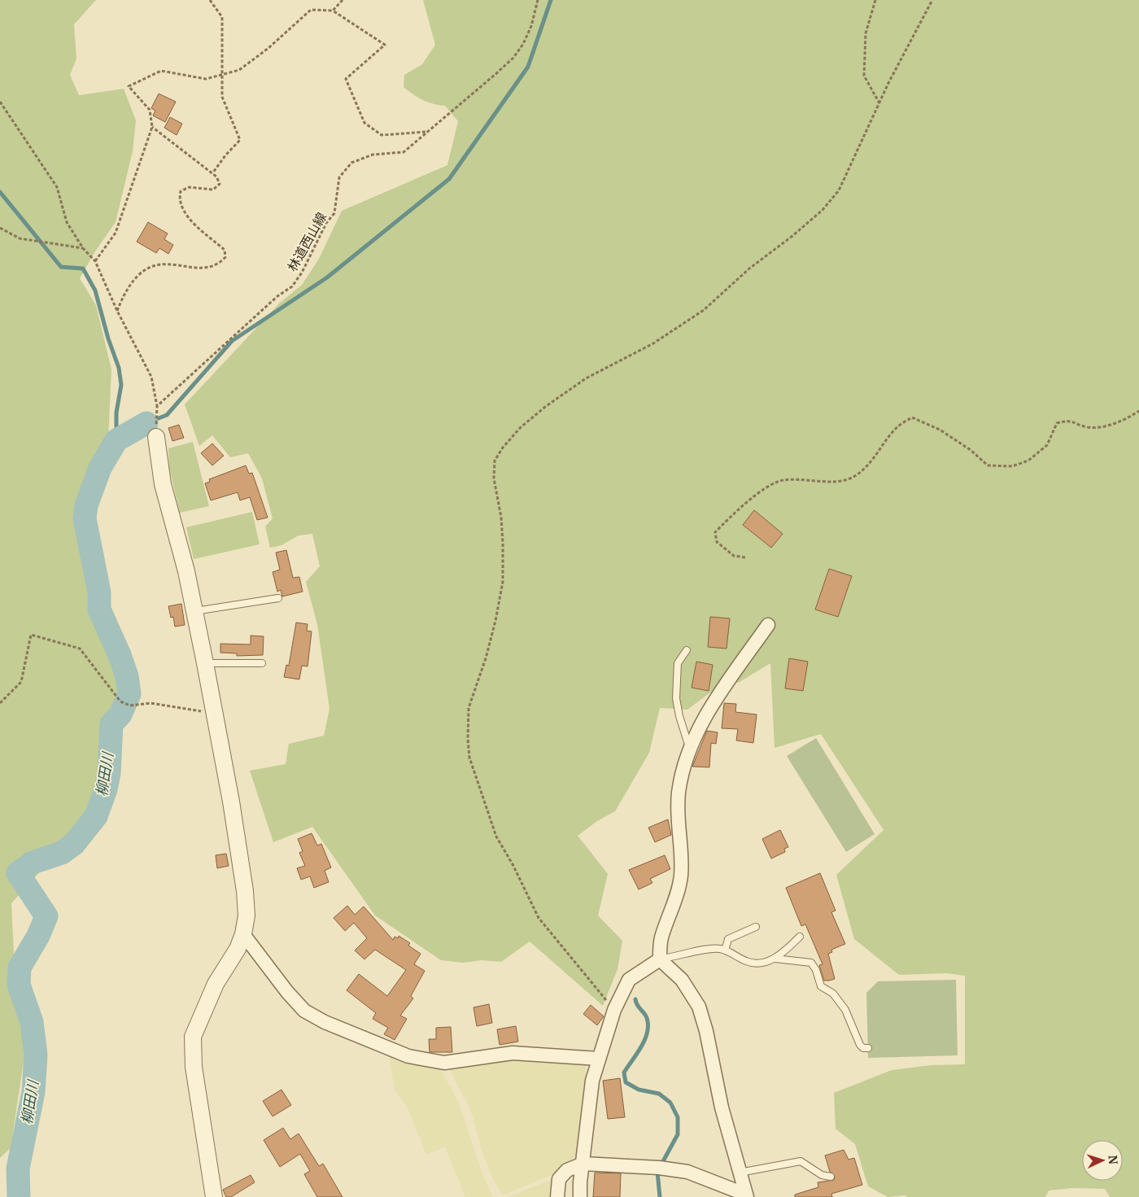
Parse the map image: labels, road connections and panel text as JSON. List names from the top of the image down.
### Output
{
  "streets": {
    "path": ["林道西山線"]
  },
  "water": ["柳田川"],
  "north": "right"
}
